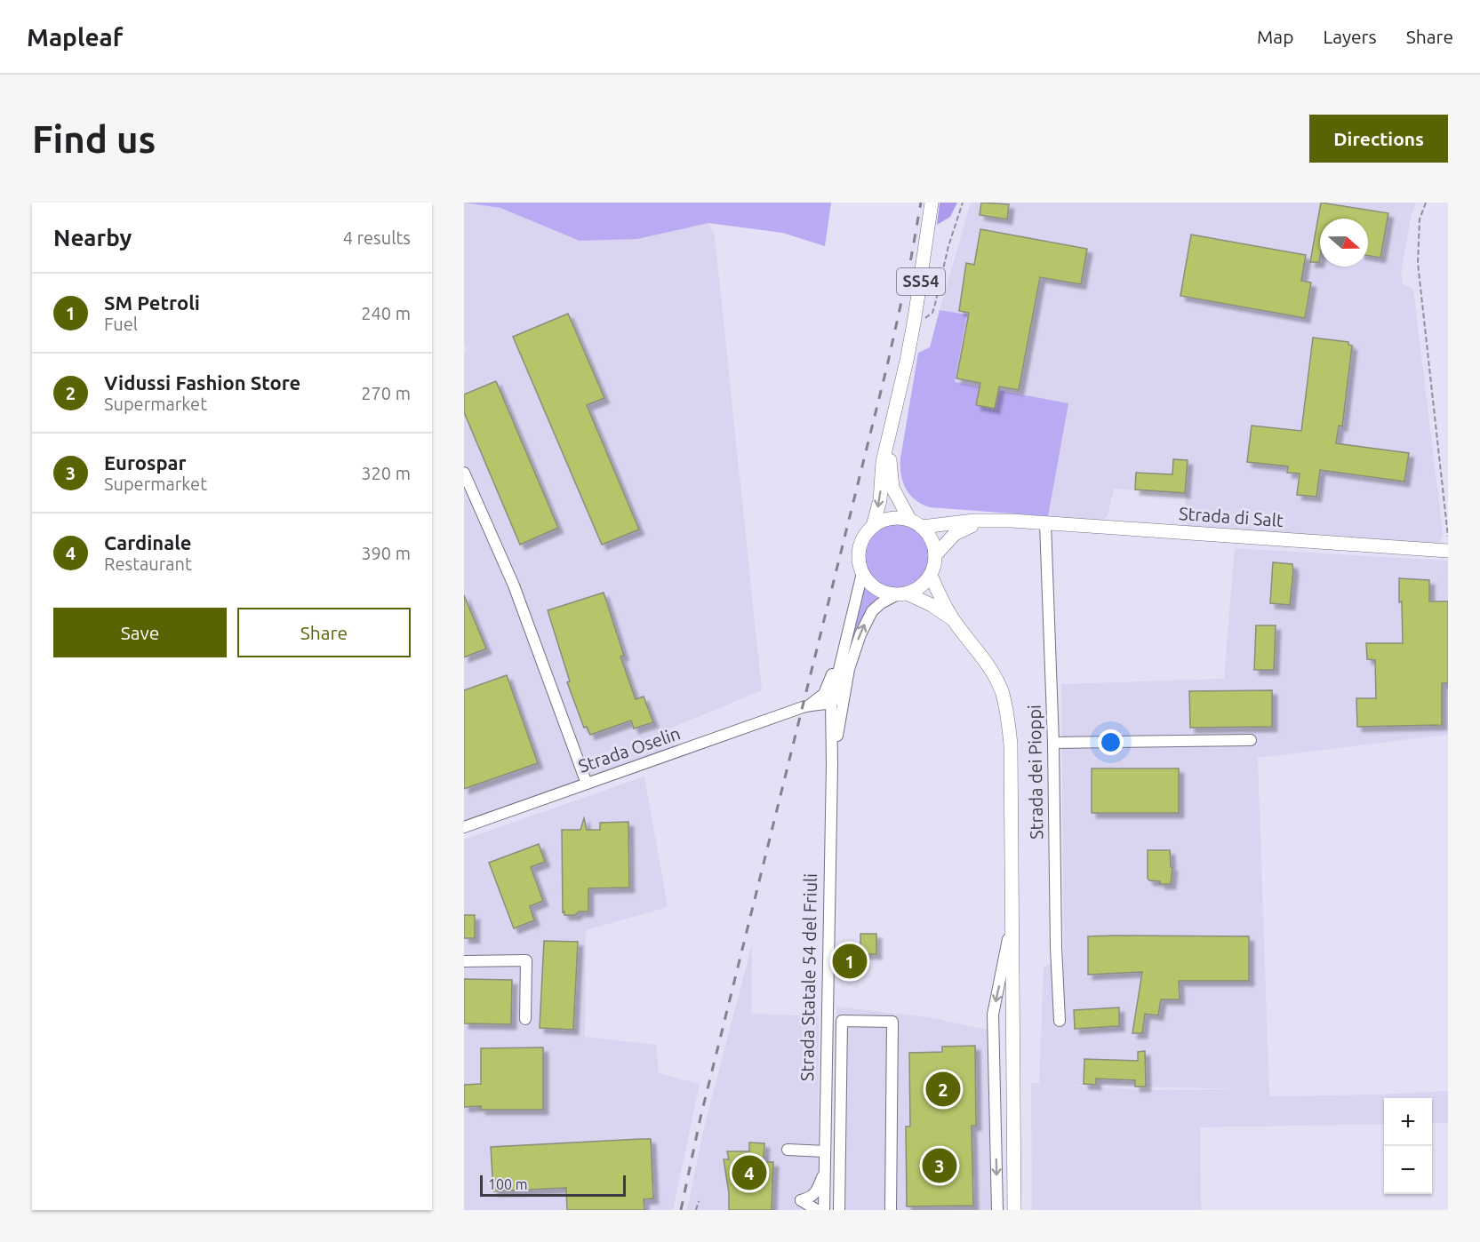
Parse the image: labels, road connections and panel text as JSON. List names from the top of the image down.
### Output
{
  "streets": {
    "main road": ["SS54", "Strada di Salt", "Strada Statale 54 del Friuli"],
    "street": ["Strada Oselin", "Strada dei Pioppi"]
  },
  "crossings": [
    ["Strada di Salt", "Strada dei Pioppi"],
    ["Strada Oselin", "Strada Statale 54 del Friuli"]
  ],
  "scale_bar": "100 m",
  "north": "right",
  "page": {
    "header": "Mapleaf",
    "nav": ["Map", "Layers", "Share"],
    "buttons": [
      "Directions",
      ["Save", "Share"]
    ],
    "title": "Find us",
    "heading": ["Nearby", "4 results"],
    "list": [
      {
        "mark": "1",
        "name": "SM Petroli",
        "note": "Fuel",
        "value": "240 m"
      },
      {
        "mark": "2",
        "name": "Vidussi Fashion Store",
        "note": "Supermarket",
        "value": "270 m"
      },
      {
        "mark": "3",
        "name": "Eurospar",
        "note": "Supermarket",
        "value": "320 m"
      },
      {
        "mark": "4",
        "name": "Cardinale",
        "note": "Restaurant",
        "value": "390 m"
      }
    ],
    "pins": [
      "1",
      "2",
      "3",
      "4"
    ],
    "map_buttons": ["+", "−"],
    "scale": "100 m"
  }
}
